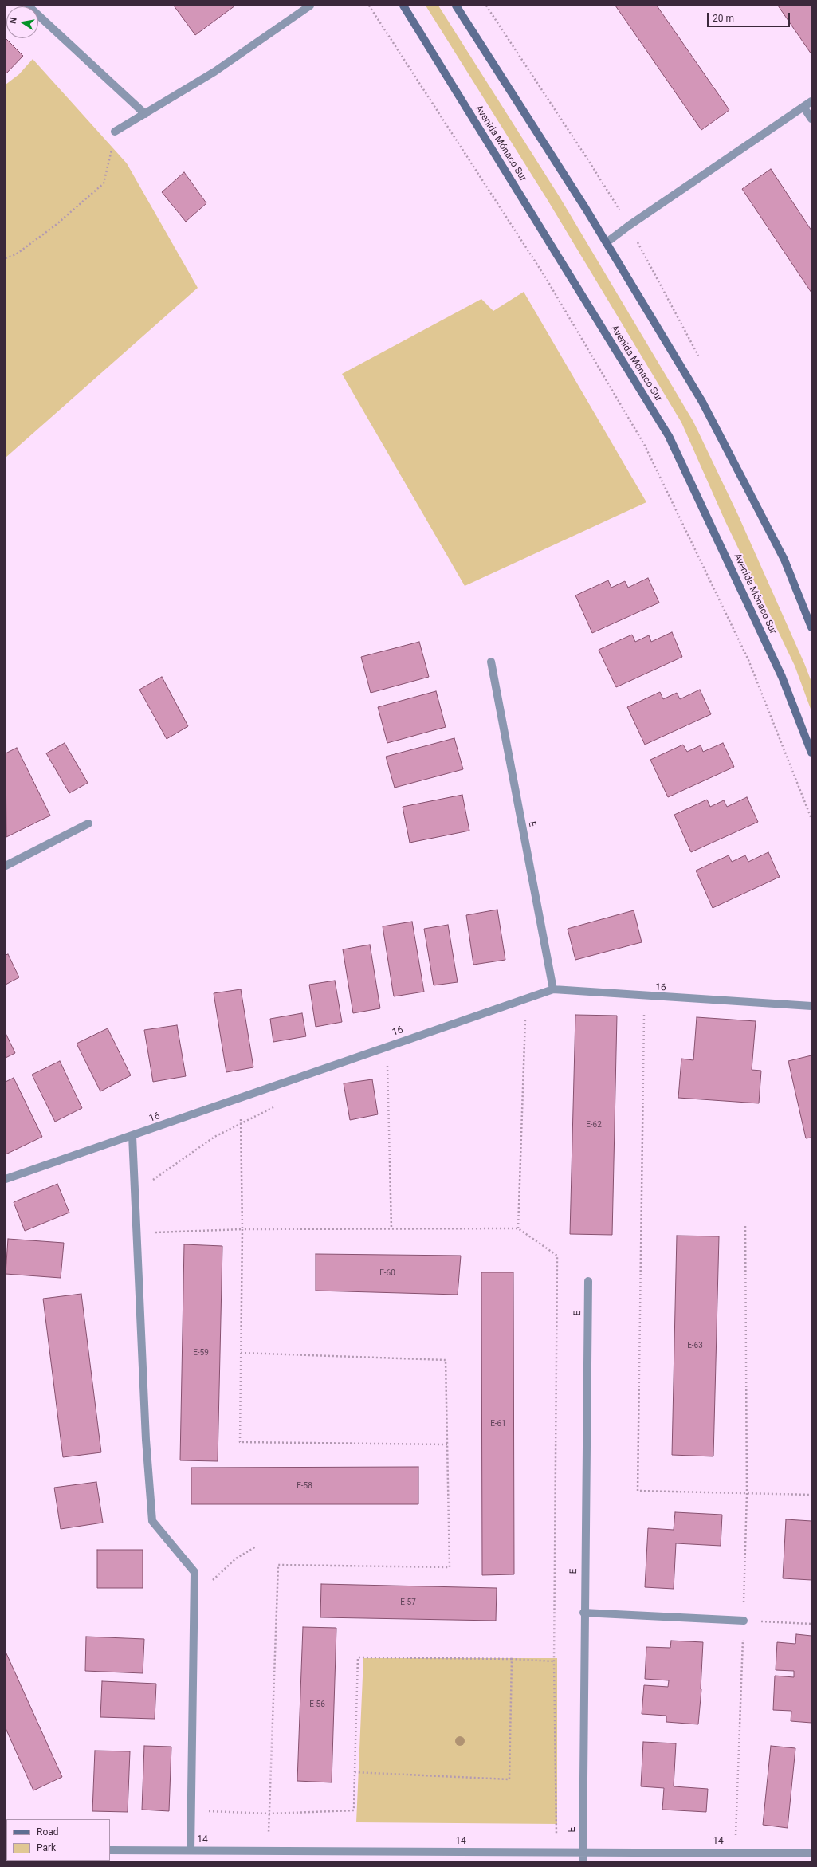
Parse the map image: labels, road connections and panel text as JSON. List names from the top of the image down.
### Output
{
  "streets": {
    "main road": ["Avenida Mónaco Sur"],
    "street": ["E", "16", "14"]
  },
  "crossings": [
    ["E", "16"],
    ["E", "14"]
  ],
  "house_numbers": [
    "E-62",
    "E-60",
    "E-63",
    "E-59",
    "E-61",
    "E-58",
    "E-57",
    "E-56"
  ],
  "legend": ["Road", "Park"],
  "scale_bar": "20 m",
  "north": "left"
}
